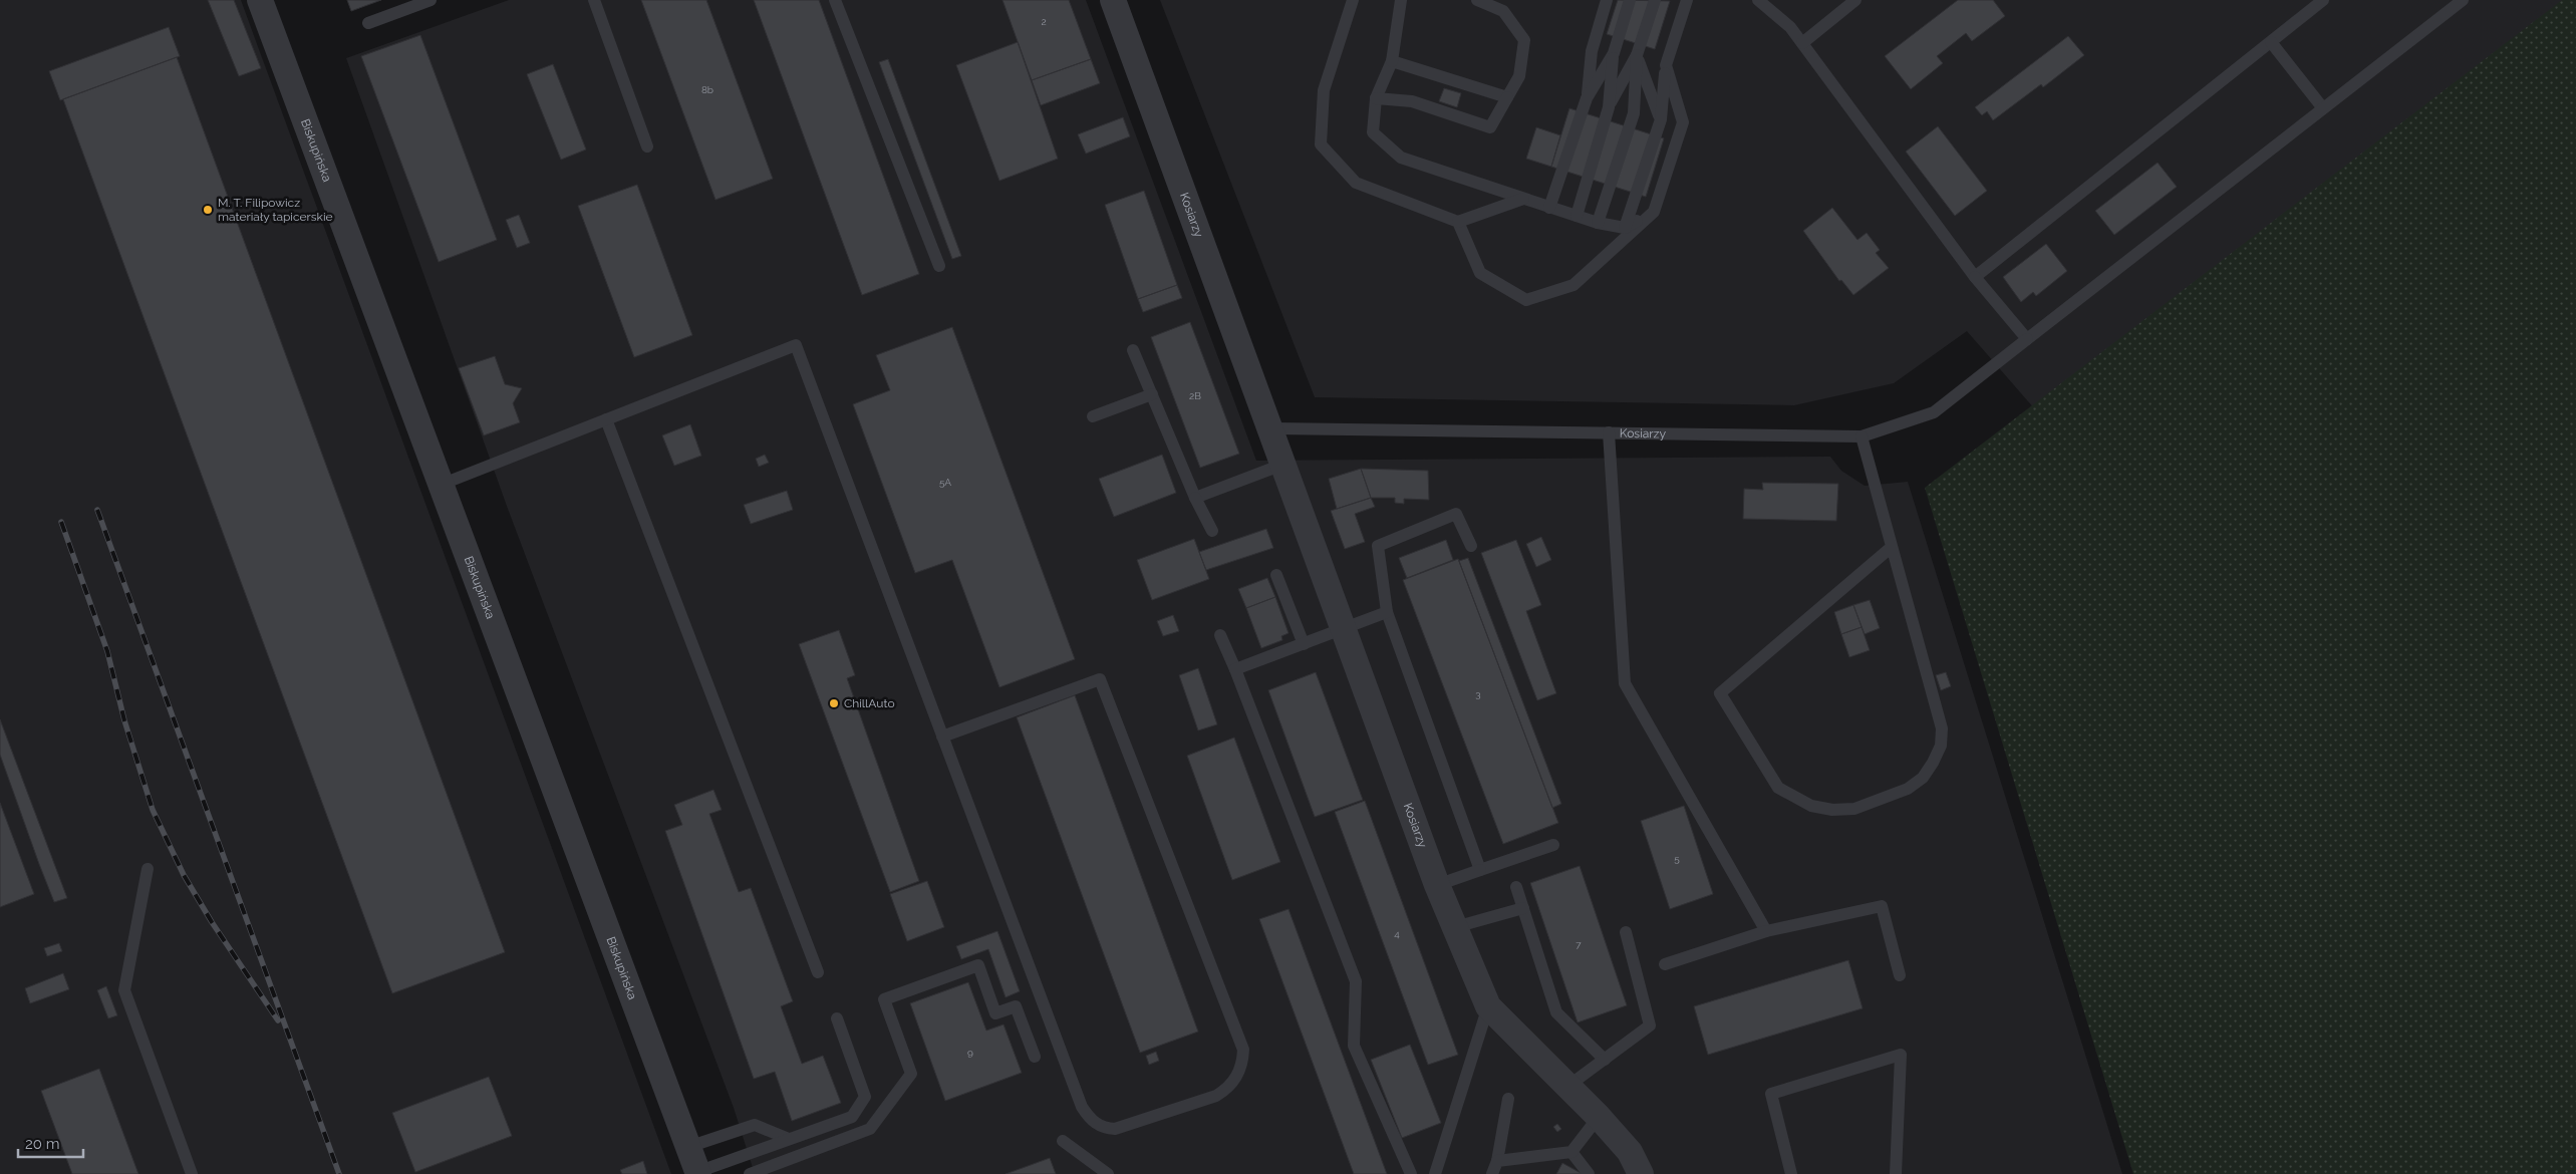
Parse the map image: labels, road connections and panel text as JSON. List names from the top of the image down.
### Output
{
  "streets": {
    "street": ["Biskupińska", "Kosiarzy"]
  },
  "places": ["M. T. Filipowicz materiały tapicerskie", "ChillAuto"],
  "house_numbers": [
    "2",
    "8b",
    "2B",
    "5A",
    "3",
    "5",
    "4",
    "7",
    "9"
  ],
  "scale_bar": "20 m"
}
